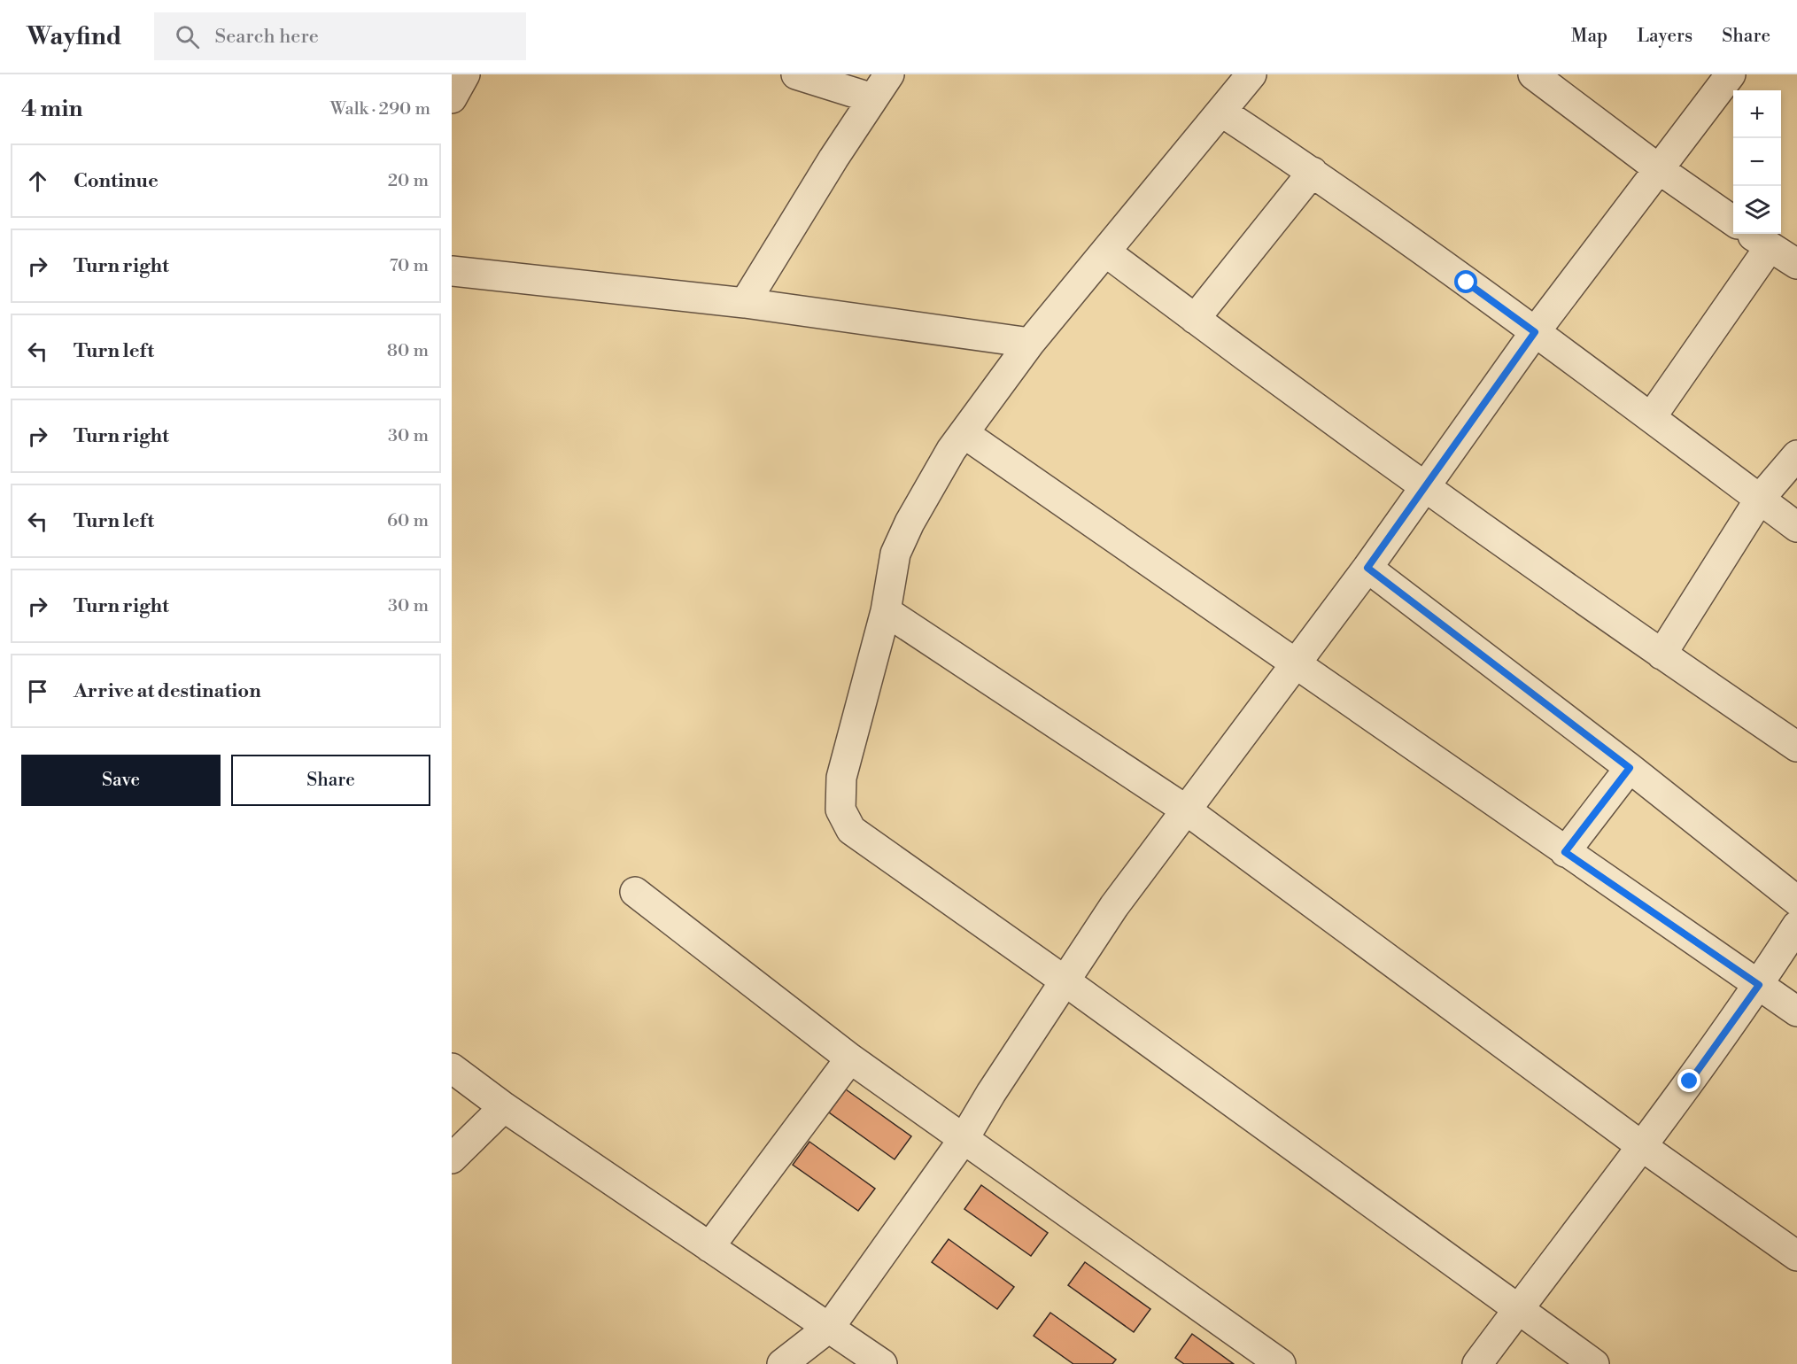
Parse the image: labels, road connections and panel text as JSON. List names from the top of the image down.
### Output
{
  "page": {
    "header": "Wayfind",
    "search": "Search here",
    "nav": ["Map", "Layers", "Share"],
    "heading": ["4 min", "Walk · 290 m"],
    "map_buttons": ["+", "−"],
    "list": [
      ["Continue", "20 m"],
      ["Turn right", "70 m"],
      ["Turn left", "80 m"],
      ["Turn right", "30 m"],
      ["Turn left", "60 m"],
      ["Turn right", "30 m"],
      "Arrive at destination"
    ],
    "buttons": ["Save", "Share"]
  }
}
